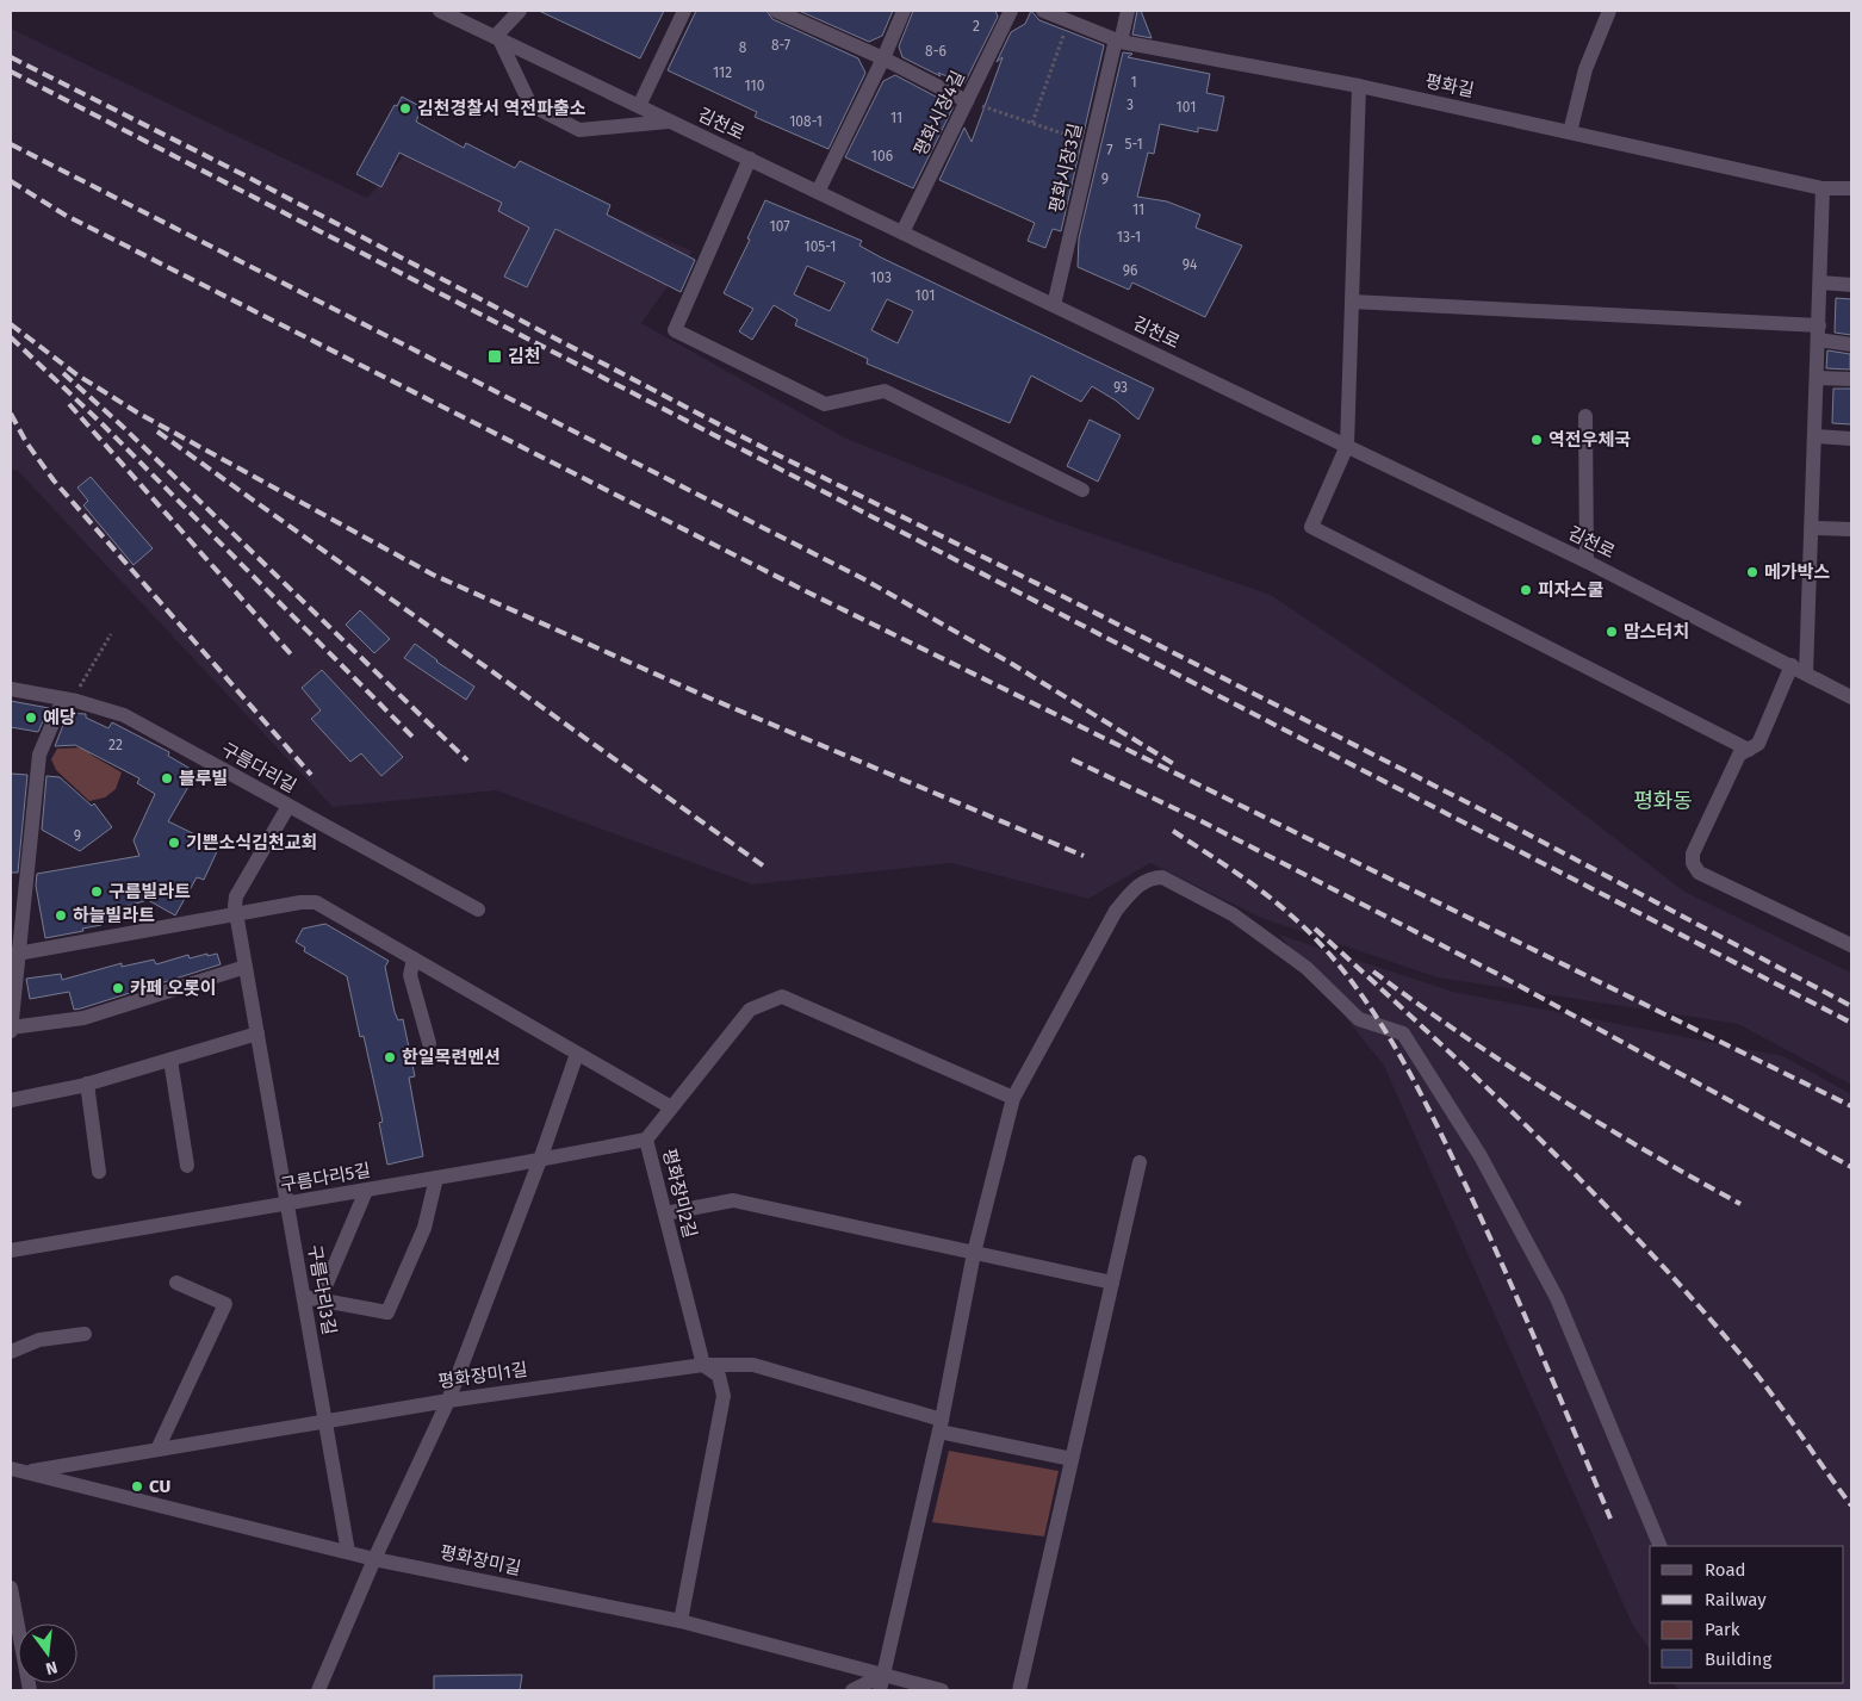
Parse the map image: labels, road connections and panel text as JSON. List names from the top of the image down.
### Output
{
  "streets": {
    "street": [
      "평화길",
      "평화시장4길",
      "김천로",
      "평화시장3길",
      "구름다리길",
      "구름다리5길",
      "평화장미2길",
      "구름다리3길",
      "평화장미1길",
      "평화장미길"
    ]
  },
  "crossings": [
    ["평화길", "평화시장3길"],
    ["평화시장4길", "김천로"],
    ["김천로", "평화시장3길"],
    ["구름다리길", "구름다리3길"],
    ["구름다리5길", "평화장미2길"],
    ["구름다리5길", "구름다리3길"],
    ["평화장미2길", "평화장미1길"],
    ["평화장미2길", "평화장미길"],
    ["구름다리3길", "평화장미1길"],
    ["구름다리3길", "평화장미길"],
    ["평화장미1길", "평화장미길"]
  ],
  "districts": ["평화동"],
  "places": {
    "other": [
      "김천경찰서 역전파출소",
      "역전우체국",
      "메가박스",
      "피자스쿨",
      "맘스터치",
      "예당",
      "블루빌",
      "기쁜소식김천교회",
      "구름빌라트",
      "하늘빌라트",
      "카페 오롯이",
      "한일목련멘션",
      "CU"
    ],
    "transit": ["김천"]
  },
  "house_numbers": [
    "2",
    "8-7",
    "8",
    "8-6",
    "112",
    "1",
    "110",
    "3",
    "101",
    "11",
    "108-1",
    "5-1",
    "7",
    "106",
    "9",
    "11",
    "107",
    "13-1",
    "105-1",
    "94",
    "96",
    "103",
    "101",
    "93",
    "22",
    "9"
  ],
  "legend": [
    "Road",
    "Railway",
    "Park",
    "Building"
  ],
  "north": "bottom"
}
